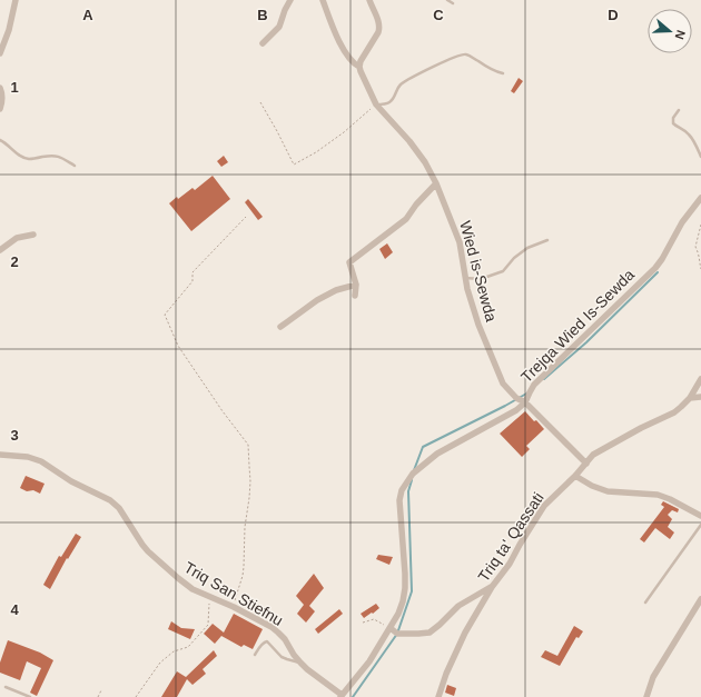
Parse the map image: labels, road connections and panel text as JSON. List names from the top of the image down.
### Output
{
  "streets": {
    "street": [
      "Wied is-Sewda",
      "Trejqa Wied Is-Sewda",
      "Triq ta' Qassati",
      "Triq San Stiefnu"
    ]
  },
  "crossings": [
    ["Wied is-Sewda", "Trejqa Wied Is-Sewda"],
    ["Wied is-Sewda", "Triq ta' Qassati"],
    ["Trejqa Wied Is-Sewda", "Triq San Stiefnu"]
  ],
  "north": "right",
  "grid": {
    "columns": [
      "A",
      "B",
      "C",
      "D"
    ],
    "rows": [
      "1",
      "2",
      "3",
      "4"
    ]
  }
}
